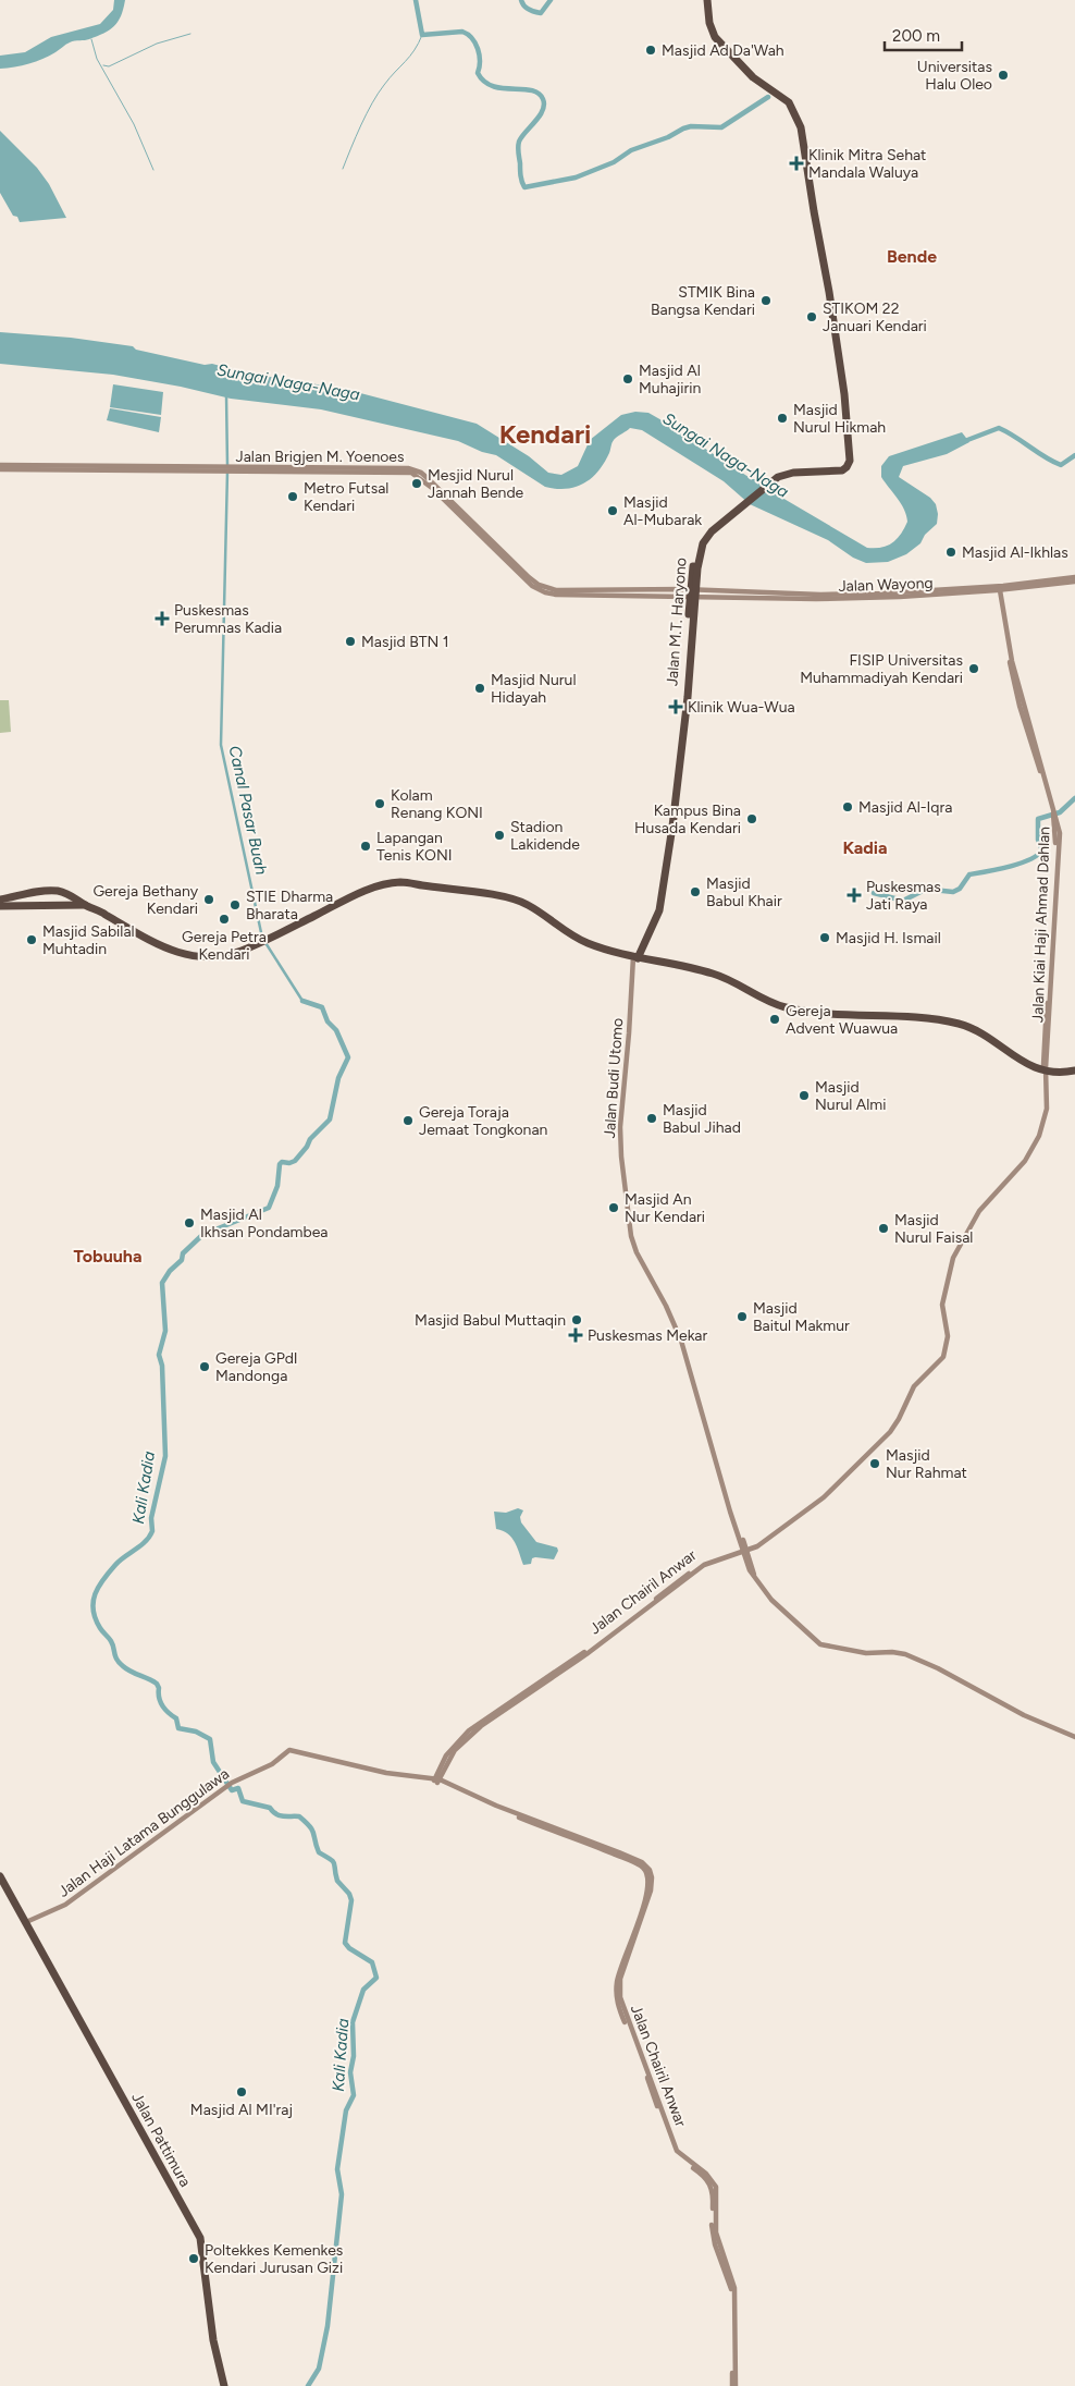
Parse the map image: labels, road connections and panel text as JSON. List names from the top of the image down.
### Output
{
  "streets": {
    "highway": ["Jalan M.T. Haryono", "Jalan Pattimura"],
    "main road": [
      "Jalan Brigjen M. Yoenoes",
      "Jalan Wayong",
      "Jalan Kiai Haji Ahmad Dahlan",
      "Jalan Budi Utomo",
      "Jalan Chairil Anwar",
      "Jalan Haji Latama Bunggulawa"
    ]
  },
  "crossings": [
    ["Jalan Brigjen M. Yoenoes", "Jalan Wayong"],
    ["Jalan Brigjen M. Yoenoes", "Jalan M.T. Haryono"],
    ["Jalan Wayong", "Jalan M.T. Haryono"],
    ["Jalan Wayong", "Jalan Kiai Haji Ahmad Dahlan"],
    ["Jalan M.T. Haryono", "Jalan Budi Utomo"],
    ["Jalan Kiai Haji Ahmad Dahlan", "Jalan Chairil Anwar"],
    ["Jalan Budi Utomo", "Jalan Chairil Anwar"],
    ["Jalan Chairil Anwar", "Jalan Haji Latama Bunggulawa"],
    ["Jalan Haji Latama Bunggulawa", "Jalan Pattimura"]
  ],
  "districts": [
    "Bende",
    "Kendari",
    "Kadia",
    "Tobuuha"
  ],
  "water": ["Sungai Naga-Naga", "Canal Pasar Buah", "Kali Kadia"],
  "places": {
    "other": [
      "Masjid Ad Da'Wah",
      "Universitas Halu Oleo",
      "STMIK Bina Bangsa Kendari",
      "STIKOM 22 Januari Kendari",
      "Masjid Al Muhajirin",
      "Masjid Nurul Hikmah",
      "Mesjid Nurul Jannah Bende",
      "Metro Futsal Kendari",
      "Masjid Al-Mubarak",
      "Masjid Al-Ikhlas",
      "Masjid BTN 1",
      "FISIP Universitas Muhammadiyah Kendari",
      "Masjid Nurul Hidayah",
      "Kolam Renang KONI",
      "Masjid Al-Iqra",
      "Kampus Bina Husada Kendari",
      "Stadion Lakidende",
      "Lapangan Tenis KONI",
      "Masjid Babul Khair",
      "Gereja Bethany Kendari",
      "STIE Dharma Bharata",
      "Gereja Petra Kendari",
      "Masjid H. Ismail",
      "Masjid Sabilal Muhtadin",
      "Gereja Advent Wuawua",
      "Masjid Nurul Almi",
      "Masjid Babul Jihad",
      "Gereja Toraja Jemaat Tongkonan",
      "Masjid An Nur Kendari",
      "Masjid Al Ikhsan Pondambea",
      "Masjid Nurul Faisal",
      "Masjid Baitul Makmur",
      "Masjid Babul Muttaqin",
      "Gereja GPdI Mandonga",
      "Masjid Nur Rahmat",
      "Masjid Al MI'raj",
      "Poltekkes Kemenkes Kendari Jurusan Gizi"
    ],
    "health": [
      "Klinik Mitra Sehat Mandala Waluya",
      "Puskesmas Perumnas Kadia",
      "Klinik Wua-Wua",
      "Puskesmas Jati Raya",
      "Puskesmas Mekar"
    ]
  },
  "scale_bar": "200 m"
}
